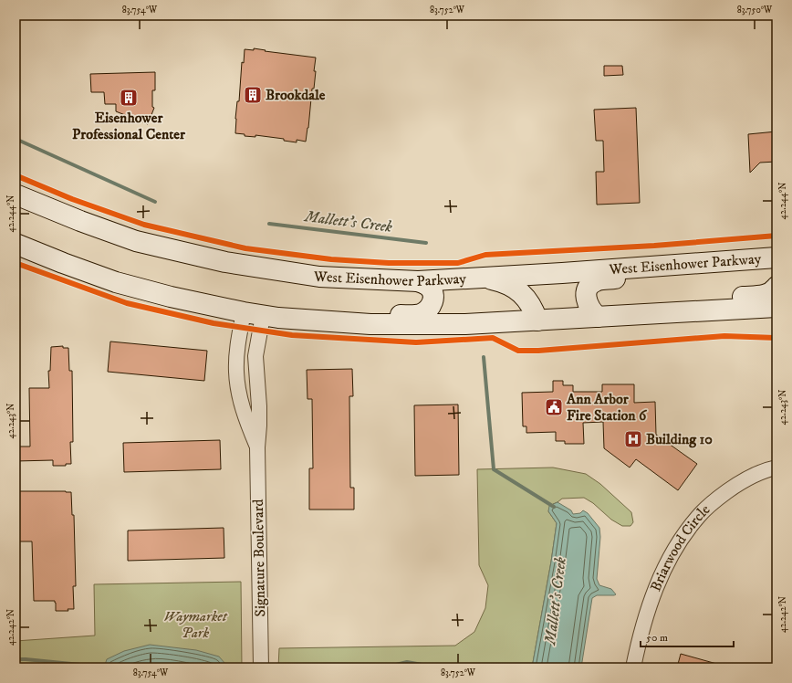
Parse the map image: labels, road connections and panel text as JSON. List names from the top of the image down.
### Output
{
  "streets": {
    "main road": ["West Eisenhower Parkway"],
    "street": ["Briarwood Circle", "Signature Boulevard"]
  },
  "water": ["Mallett's Creek"],
  "parks": ["Waymarket Park"],
  "places": {
    "building": ["Brookdale", "Eisenhower Professional Center"],
    "public building": ["Ann Arbor Fire Station 6"],
    "hospital": ["Building 10"]
  },
  "scale_bar": "50 m",
  "coordinates": [
    "83.754°W",
    "83.752°W",
    "83.750°W",
    "42.244°N",
    "42.243°N",
    "42.242°N"
  ]
}
